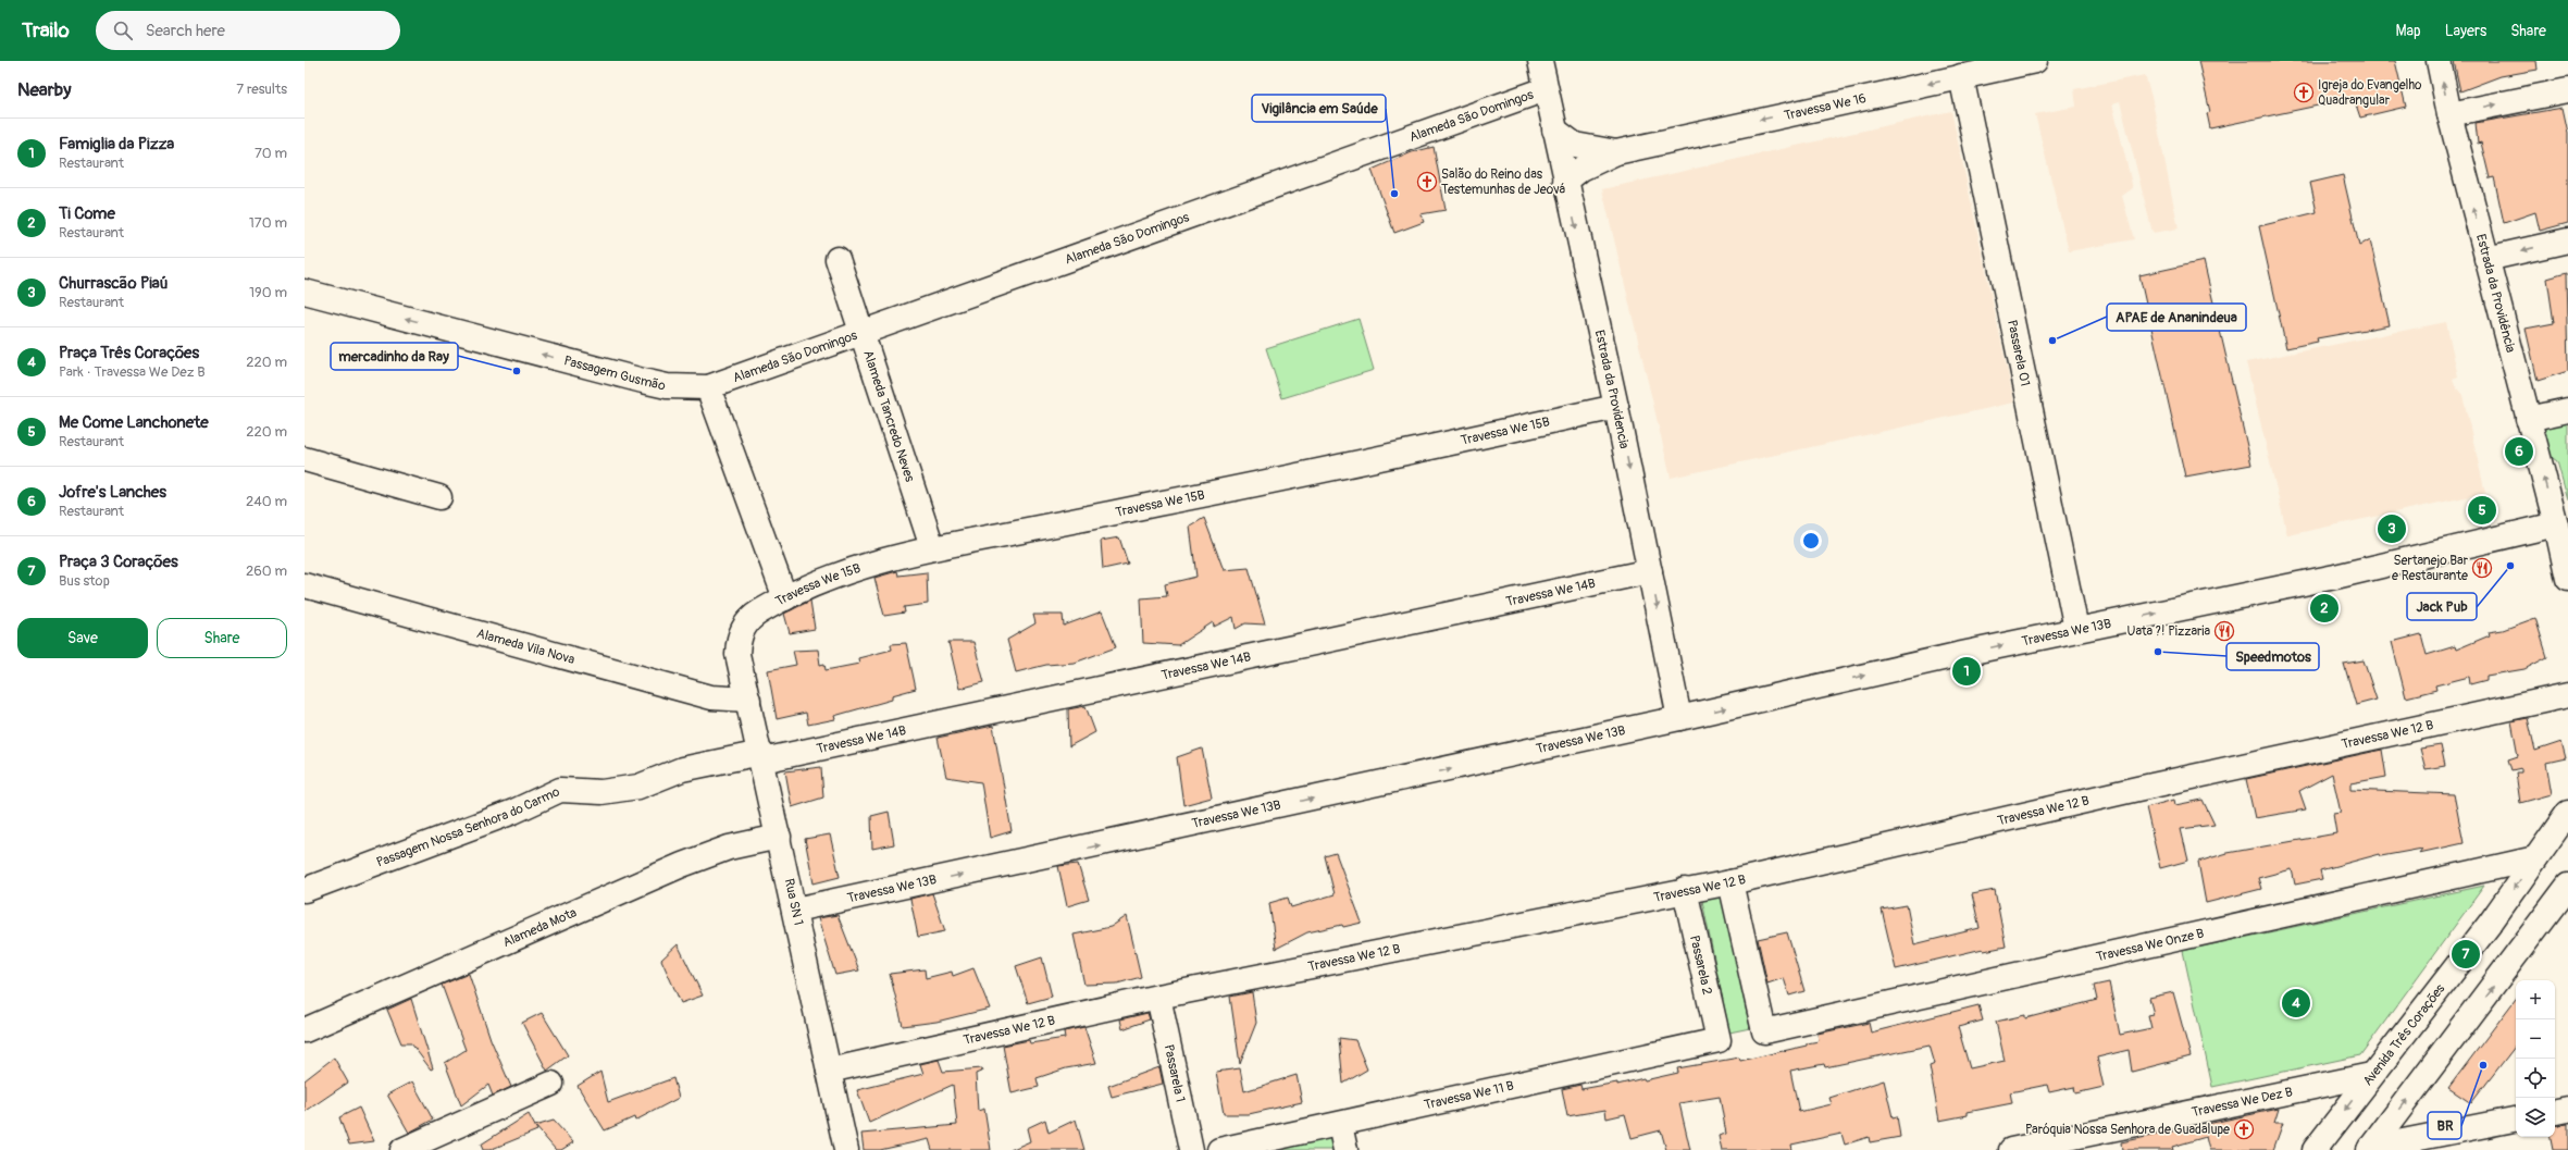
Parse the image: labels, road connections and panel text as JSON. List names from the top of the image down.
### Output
{
  "streets": {
    "street": [
      "Travessa We 16",
      "Alameda São Domingos",
      "Estrada da Providência",
      "Passarela 01",
      "Passagem Gusmão",
      "Estrada da Providencia",
      "Alameda Tancredo Neves",
      "Travessa We 15B",
      "Travessa We 14B",
      "Travessa We 13B",
      "Alameda Vila Nova",
      "Travessa We 12 B",
      "Passagem Nossa Senhora do Carmo",
      "Rua SN 1",
      "Alameda Mota",
      "Travessa We Onze B",
      "Passarela 2",
      "Avenida Três Corações",
      "Passarela 1",
      "Travessa We 11 B",
      "Travessa We Dez B"
    ]
  },
  "crossings": [
    ["Travessa We 16", "Passarela 01"],
    ["Alameda São Domingos", "Passagem Gusmão"],
    ["Alameda São Domingos", "Estrada da Providencia"],
    ["Alameda São Domingos", "Alameda Tancredo Neves"],
    ["Estrada da Providência", "Travessa We 13B"],
    ["Passarela 01", "Travessa We 13B"],
    ["Estrada da Providencia", "Travessa We 15B"],
    ["Estrada da Providencia", "Travessa We 14B"],
    ["Estrada da Providencia", "Travessa We 13B"],
    ["Alameda Tancredo Neves", "Travessa We 15B"],
    ["Travessa We 15B", "Rua SN 1"],
    ["Travessa We 14B", "Passagem Nossa Senhora do Carmo"],
    ["Travessa We 14B", "Rua SN 1"],
    ["Travessa We 13B", "Rua SN 1"],
    ["Alameda Vila Nova", "Rua SN 1"],
    ["Travessa We 12 B", "Rua SN 1"],
    ["Travessa We 12 B", "Travessa We Onze B"],
    ["Travessa We 12 B", "Passarela 2"],
    ["Travessa We 12 B", "Passarela 1"],
    ["Passagem Nossa Senhora do Carmo", "Rua SN 1"],
    ["Rua SN 1", "Alameda Mota"],
    ["Travessa We Onze B", "Avenida Três Corações"],
    ["Passarela 2", "Travessa We 11 B"],
    ["Avenida Três Corações", "Travessa We Dez B"]
  ],
  "one_way": [
    "Travessa We 16",
    "Estrada da Providência",
    "Estrada da Providencia",
    "Travessa We 13B"
  ],
  "places": {
    "church": ["Igreja do Evangelho Quadrangular", "Salão do Reino das Testemunhas de Jeová", "Paróquia Nossa Senhora de Guadalupe"],
    "other": [
      "Vigilância em Saúde",
      "APAE de Ananindeua",
      "mercadinho da Ray",
      "Jack Pub",
      "Speedmotos",
      "BR"
    ],
    "restaurant": ["Sertanejo Bar e Restaurante", "Uata ?! Pizzaria"]
  },
  "page": {
    "header": "Trailo",
    "search": "Search here",
    "nav": ["Map", "Layers", "Share"],
    "heading": ["Nearby", "7 results"],
    "list": [
      {
        "mark": "1",
        "name": "Famiglia da Pizza",
        "note": "Restaurant",
        "value": "70 m"
      },
      {
        "mark": "2",
        "name": "Ti Come",
        "note": "Restaurant",
        "value": "170 m"
      },
      {
        "mark": "3",
        "name": "Churrascão Piaú",
        "note": "Restaurant",
        "value": "190 m"
      },
      {
        "mark": "4",
        "name": "Praça Três Corações",
        "note": "Park · Travessa We Dez B",
        "value": "220 m"
      },
      {
        "mark": "5",
        "name": "Me Come Lanchonete",
        "note": "Restaurant",
        "value": "220 m"
      },
      {
        "mark": "6",
        "name": "Jofre's Lanches",
        "note": "Restaurant",
        "value": "240 m"
      },
      {
        "mark": "7",
        "name": "Praça 3 Corações",
        "note": "Bus stop",
        "value": "260 m"
      }
    ],
    "pins": [
      "6",
      "5",
      "3",
      "2",
      "1",
      "7",
      "4"
    ],
    "buttons": ["Save", "Share"],
    "map_buttons": ["+", "−"]
  }
}
